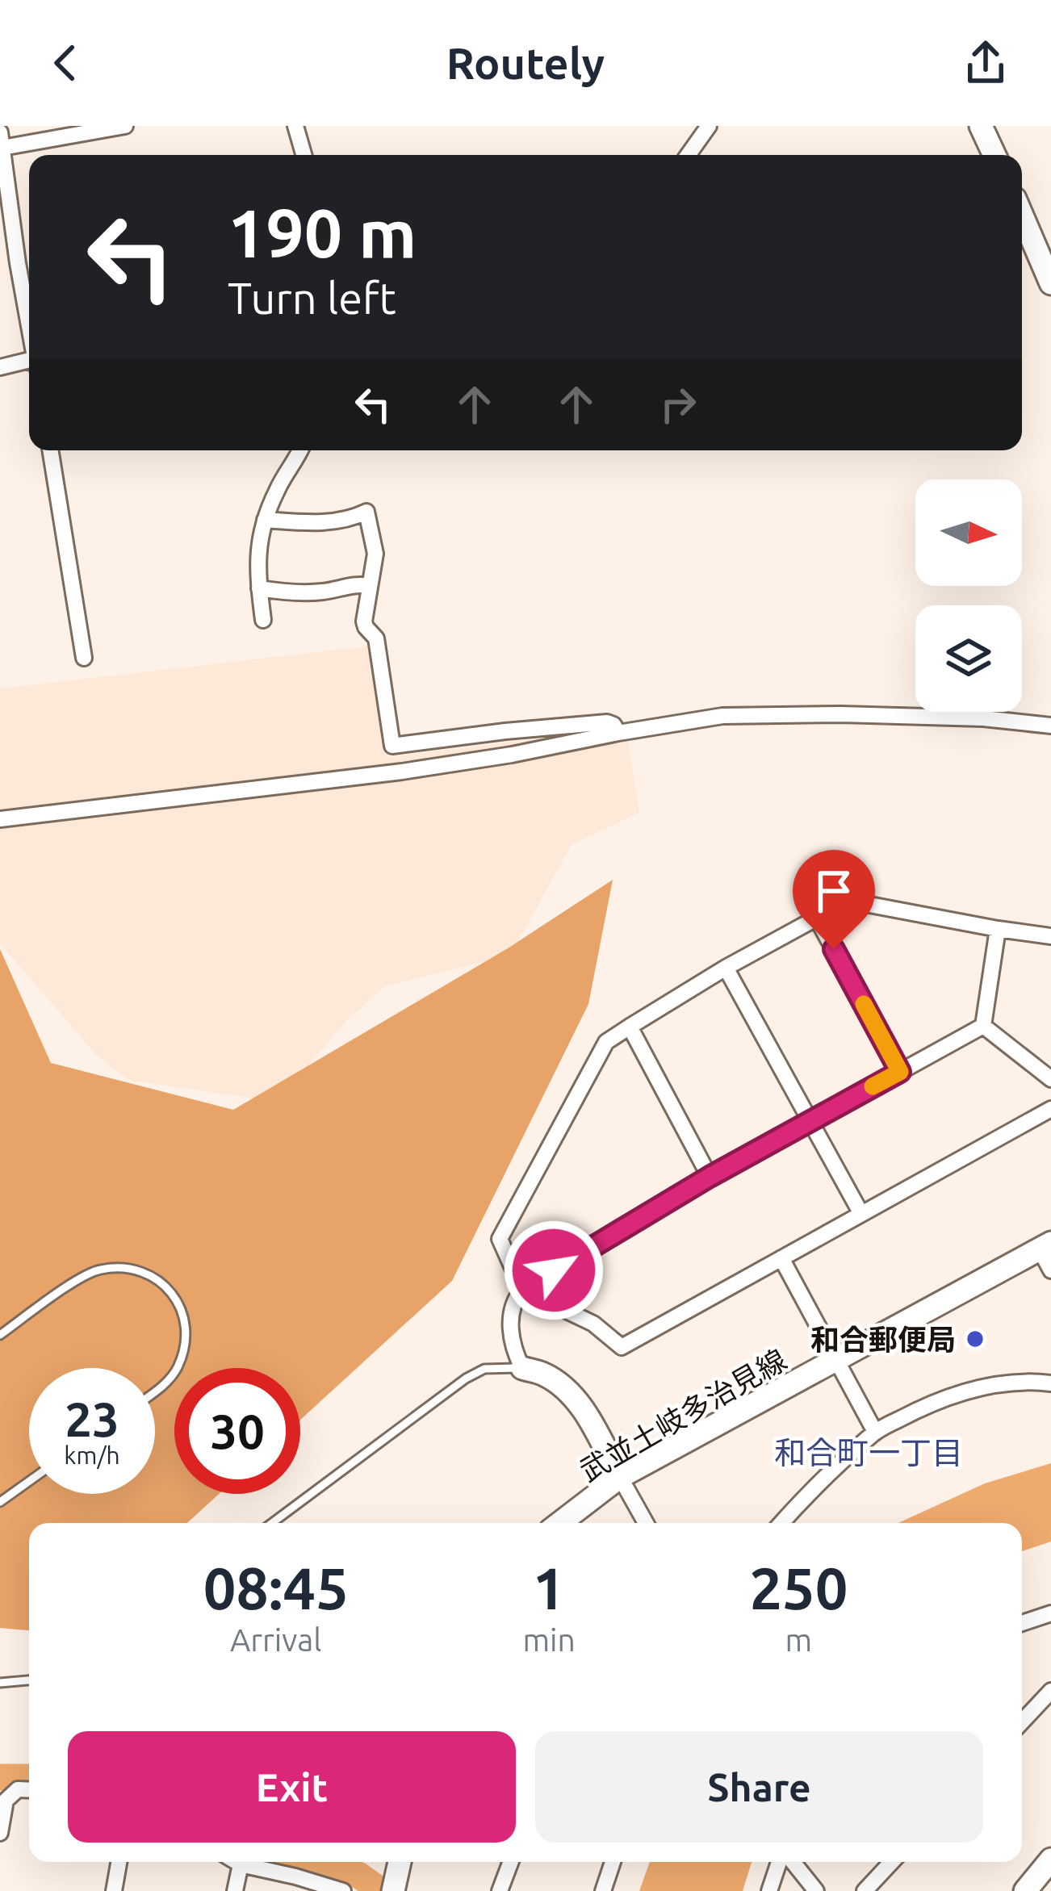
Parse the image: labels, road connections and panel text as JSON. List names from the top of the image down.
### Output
{
  "streets": {
    "main road": ["武並土岐多治見線"]
  },
  "districts": ["和合町一丁目"],
  "places": ["和合郵便局"],
  "north": "right",
  "page": {
    "header": "Routely",
    "turn": ["190 m", "Turn left"],
    "speed": "23 km/h",
    "limit": "30",
    "eta": [
      "08:45",
      "Arrival",
      "1",
      "min",
      "250",
      "m"
    ],
    "buttons": ["Exit", "Share"]
  }
}
